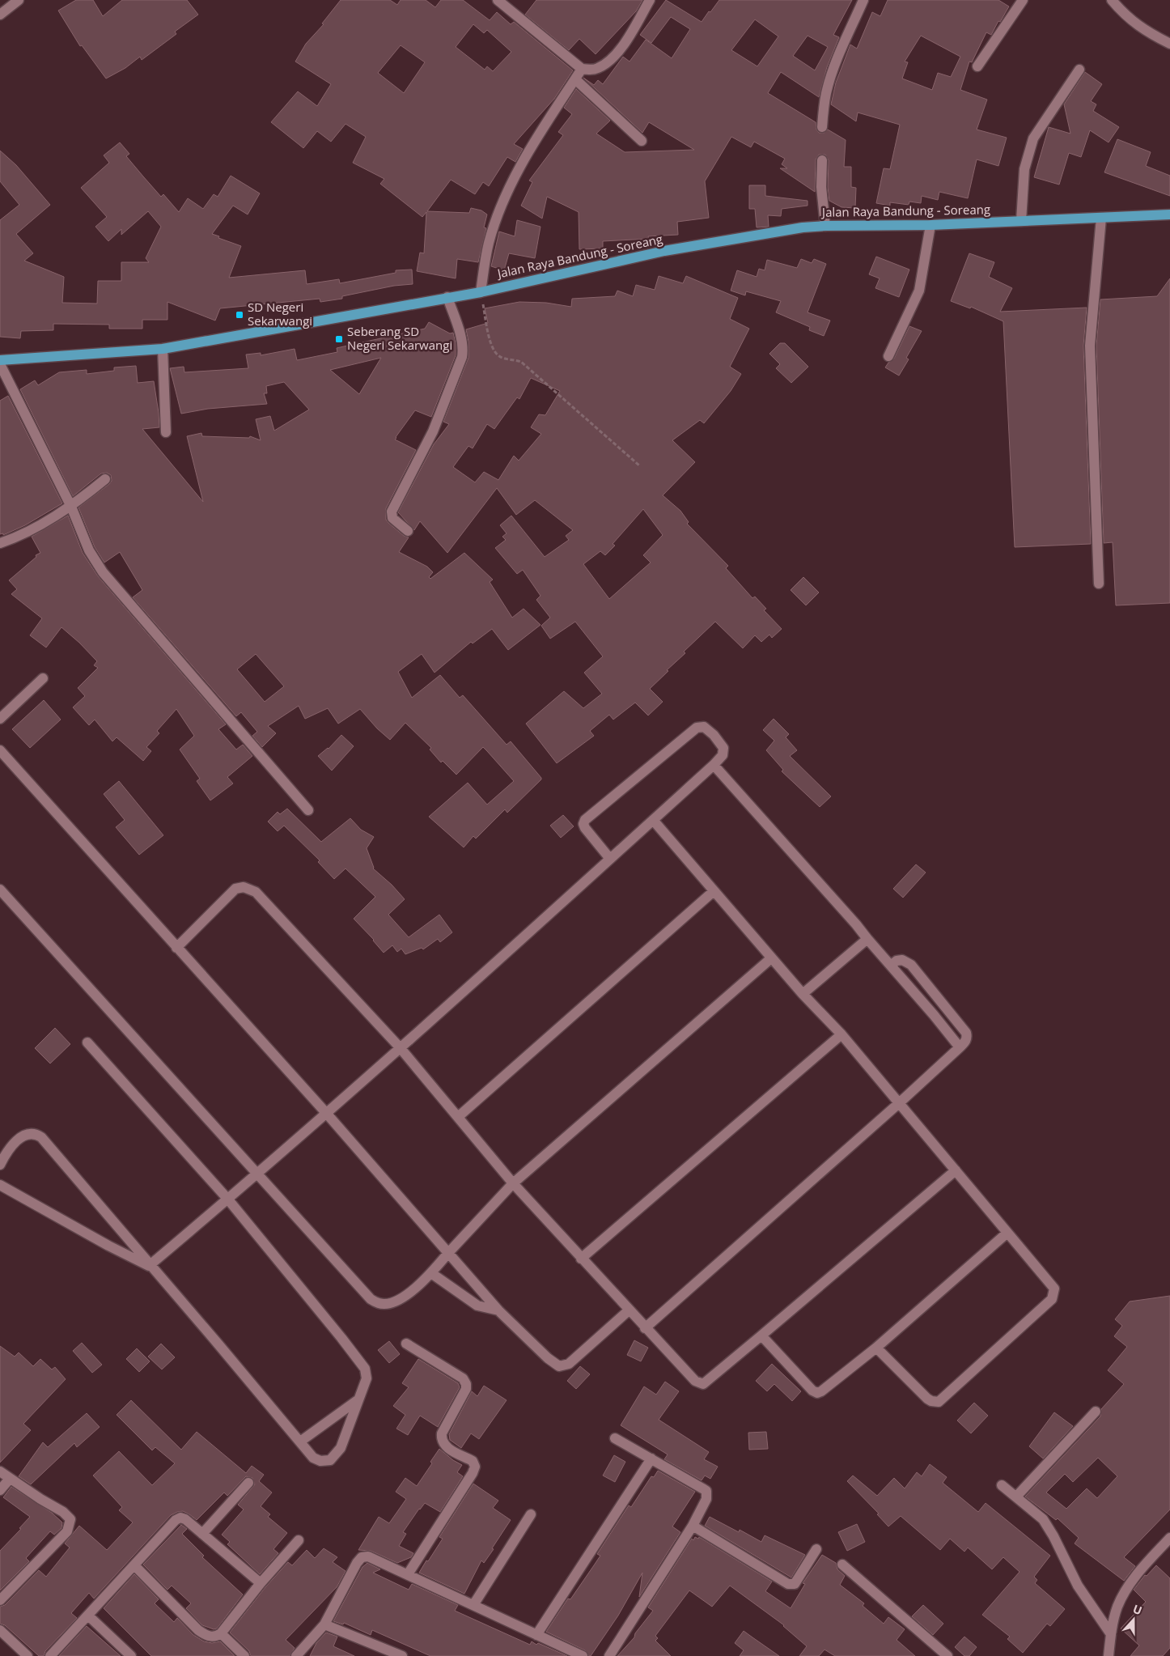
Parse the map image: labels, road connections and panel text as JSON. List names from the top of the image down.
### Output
{
  "streets": {
    "main road": ["Jalan Raya Bandung - Soreang"]
  },
  "places": {
    "transit": ["SD Negeri Sekarwangi", "Seberang SD Negeri Sekarwangi"]
  },
  "north": "top"
}
